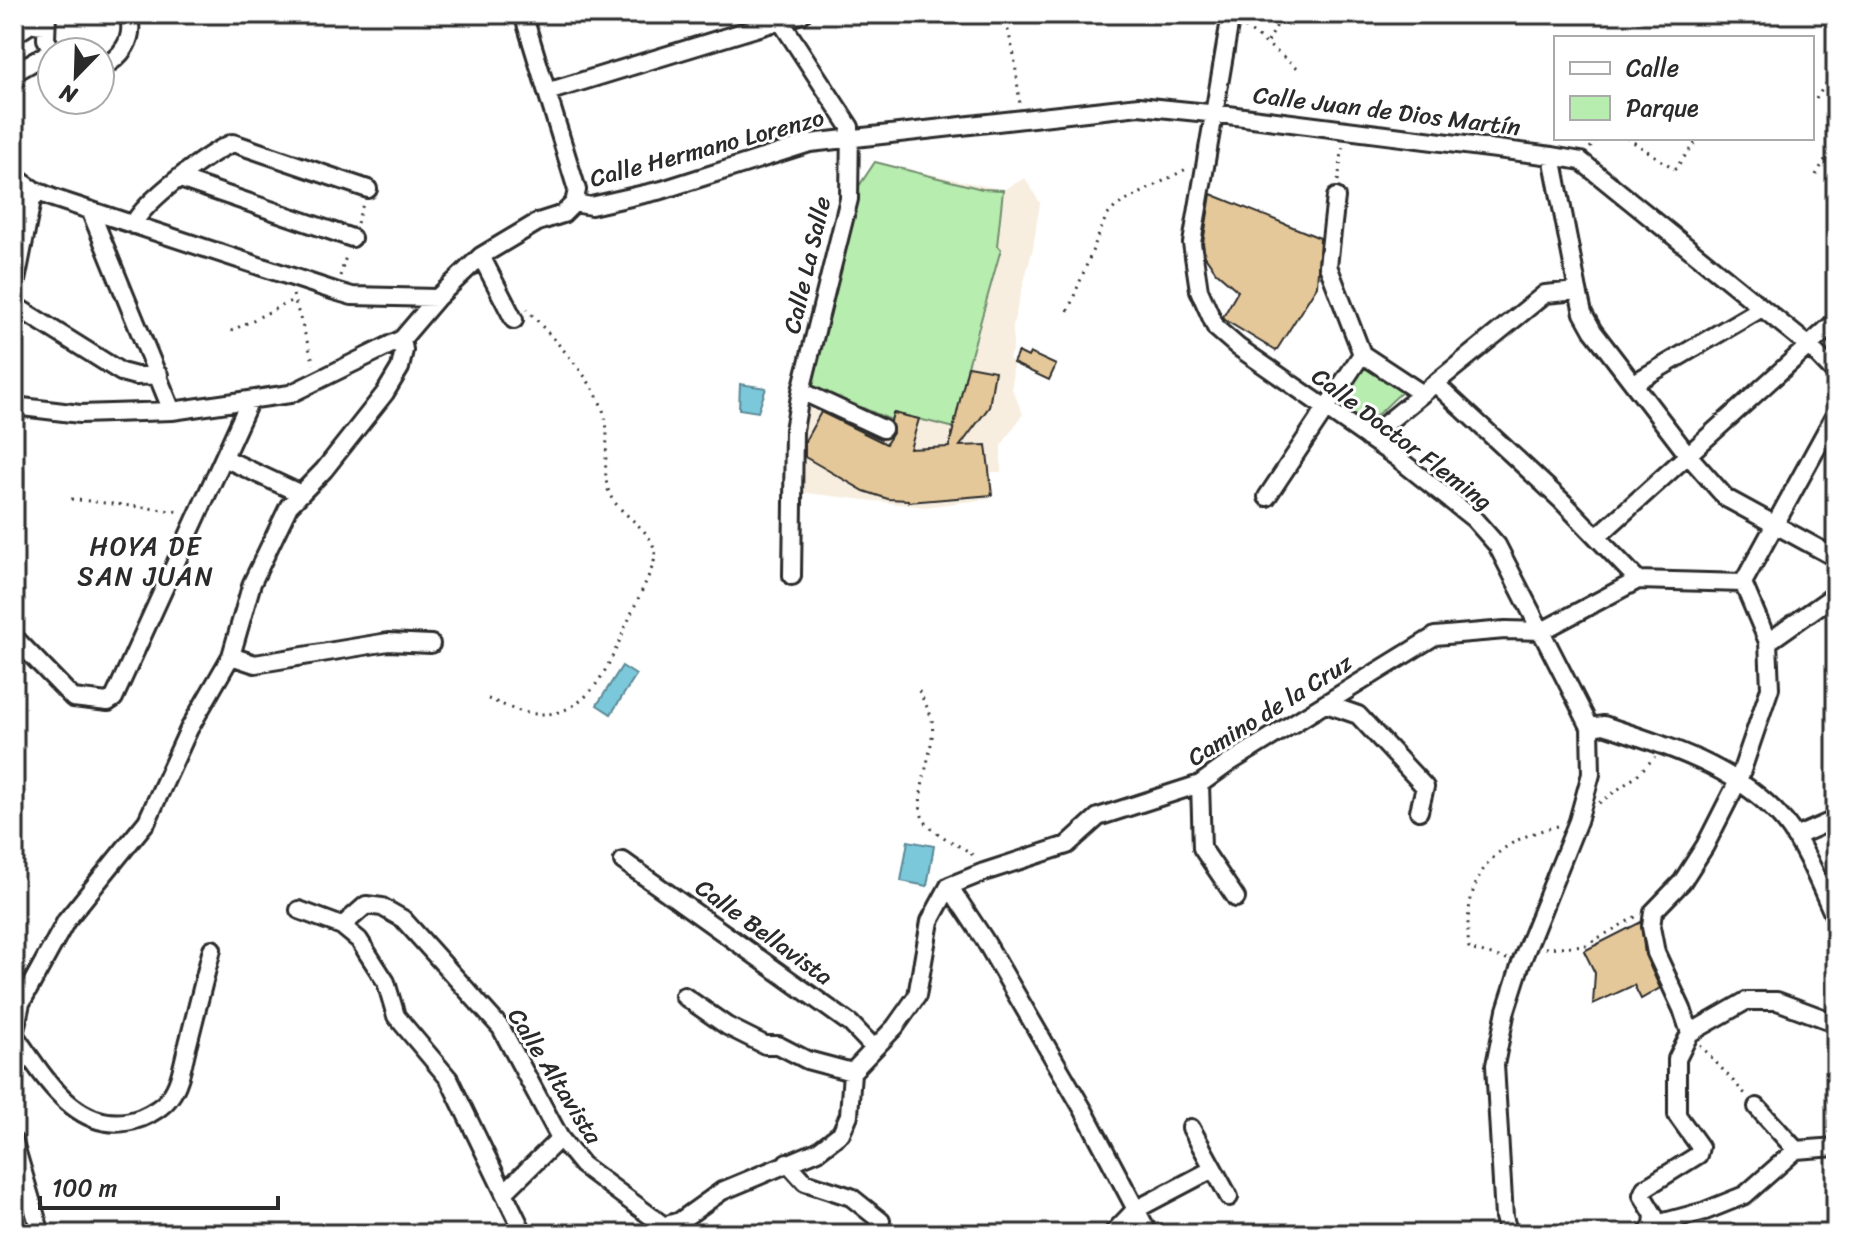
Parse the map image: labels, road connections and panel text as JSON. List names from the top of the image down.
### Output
{
  "streets": {
    "street": [
      "Calle Juan de Dios Martín",
      "Calle Hermano Lorenzo",
      "Calle La Salle",
      "Calle Doctor Fleming",
      "Camino de la Cruz",
      "Calle Bellavista",
      "Calle Altavista"
    ]
  },
  "crossings": [
    ["Calle Juan de Dios Martín", "Calle Doctor Fleming"],
    ["Calle Hermano Lorenzo", "Calle La Salle"],
    ["Calle Doctor Fleming", "Camino de la Cruz"]
  ],
  "districts": ["HOYA DE SAN JUAN"],
  "legend": ["Calle", "Parque"],
  "scale_bar": "100 m",
  "north": "bottom left"
}
